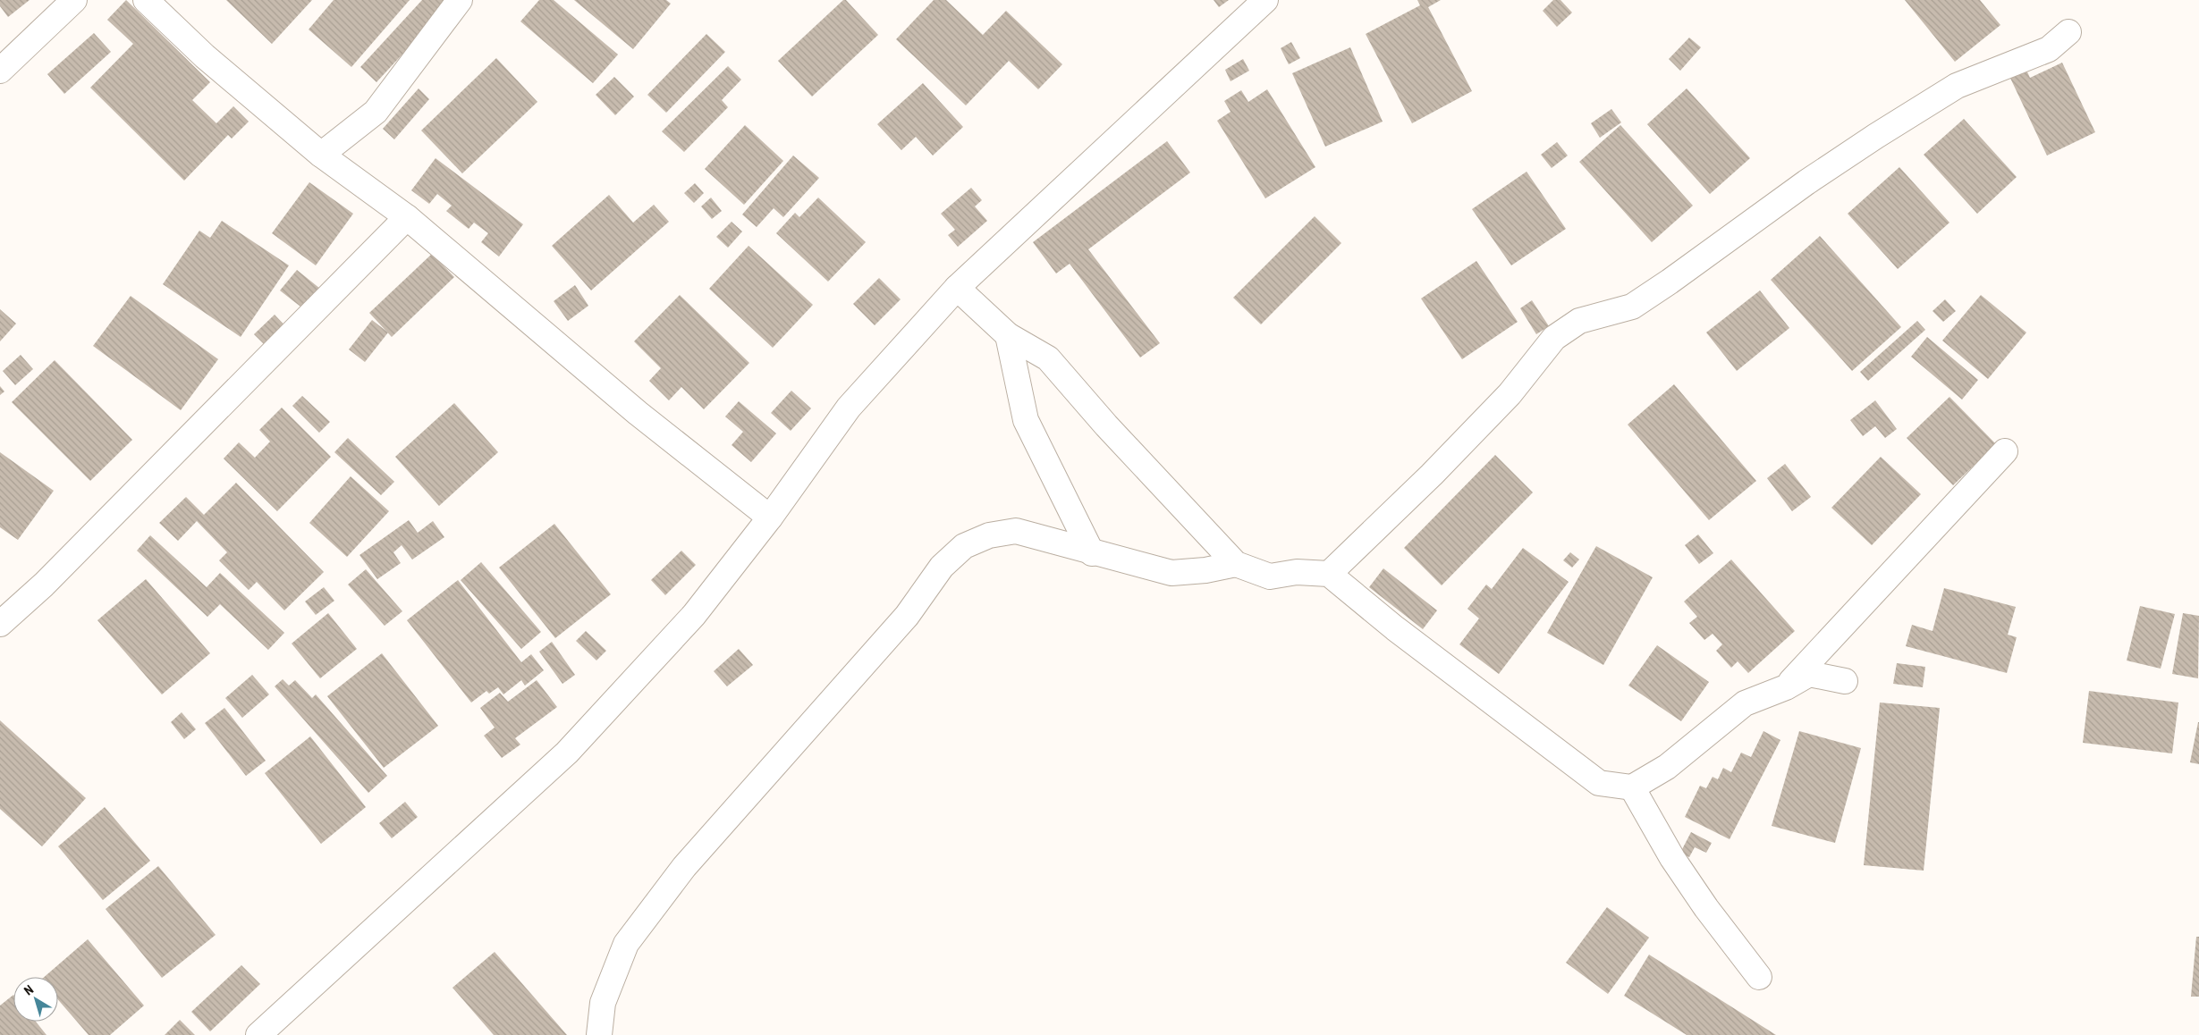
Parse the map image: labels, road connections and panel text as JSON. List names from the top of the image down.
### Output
{
  "north": "top left"
}
